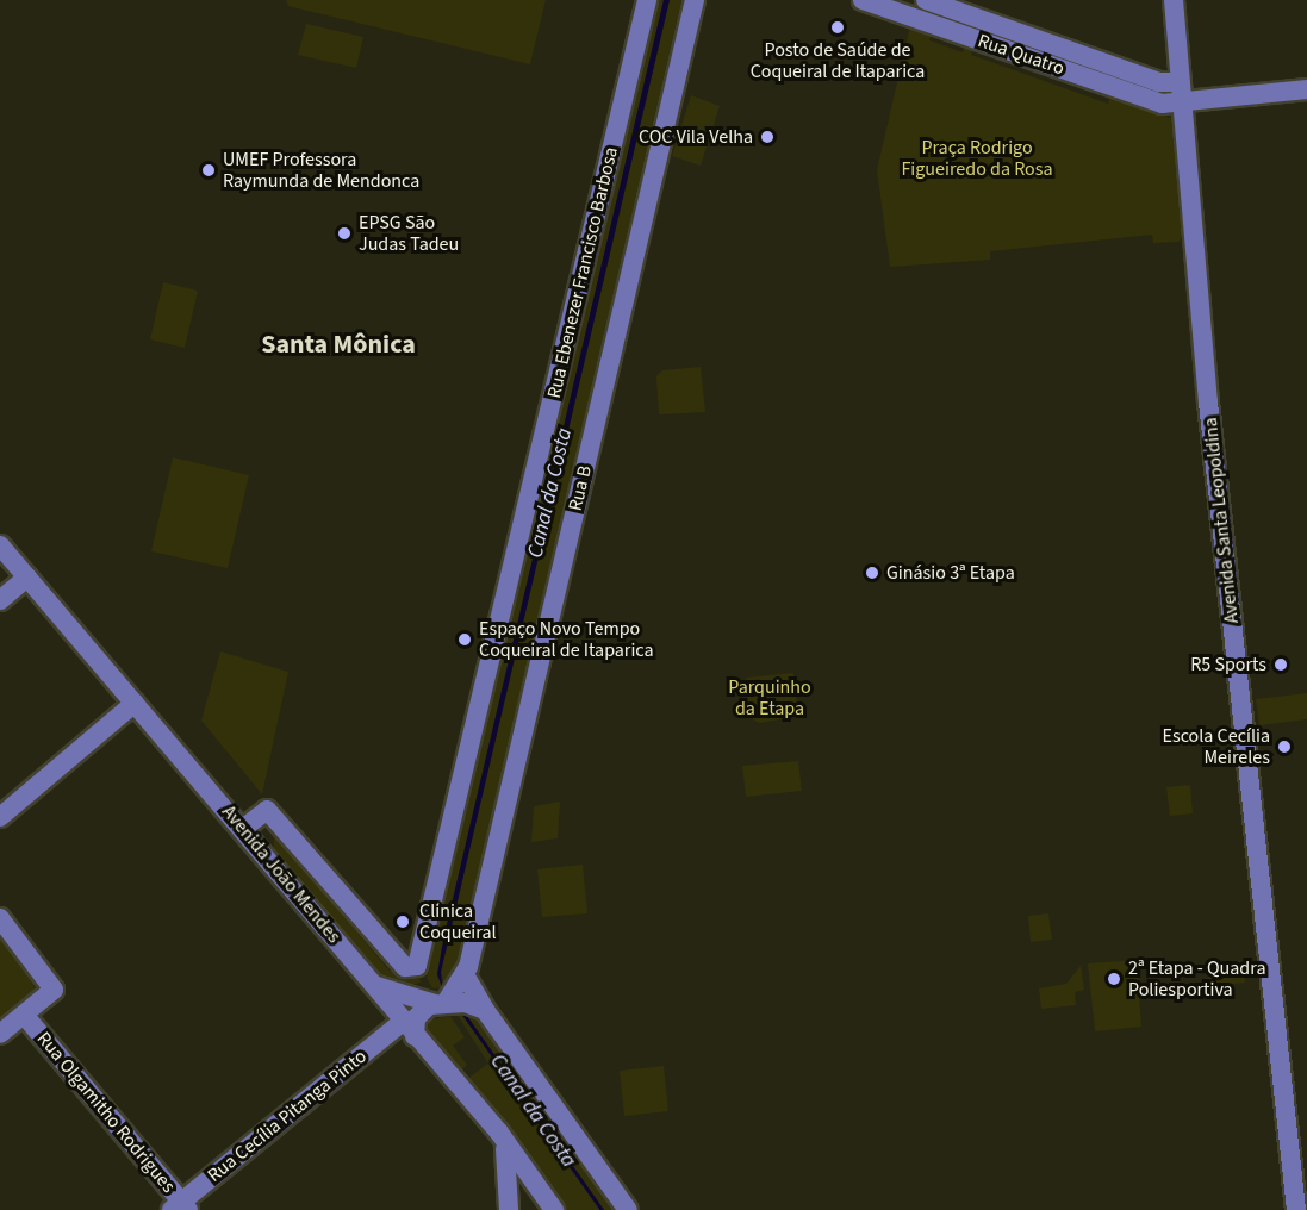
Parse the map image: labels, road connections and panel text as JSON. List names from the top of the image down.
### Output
{
  "streets": {
    "main road": [
      "Rua Quatro",
      "Rua Ebenezer Francisco Barbosa",
      "Rua B",
      "Avenida Santa Leopoldina",
      "Avenida João Mendes",
      "Rua Olgamitho Rodrigues",
      "Rua Cecília Pitanga Pinto"
    ]
  },
  "crossings": [
    ["Rua Quatro", "Avenida Santa Leopoldina"],
    ["Rua Ebenezer Francisco Barbosa", "Avenida João Mendes"],
    ["Avenida João Mendes", "Rua Cecília Pitanga Pinto"],
    ["Rua Olgamitho Rodrigues", "Rua Cecília Pitanga Pinto"]
  ],
  "districts": ["Santa Mônica"],
  "water": ["Canal da Costa"],
  "parks": ["Praça Rodrigo Figueiredo da Rosa", "Parquinho da Etapa"],
  "places": [
    "Posto de Saúde de Coqueiral de Itaparica",
    "COC Vila Velha",
    "UMEF Professora Raymunda de Mendonca",
    "EPSG São Judas Tadeu",
    "Ginásio 3ª Etapa",
    "Espaço Novo Tempo Coqueiral de Itaparica",
    "R5 Sports",
    "Escola Cecília Meireles",
    "Clinica Coqueiral",
    "2ª Etapa - Quadra Poliesportiva"
  ]
}
